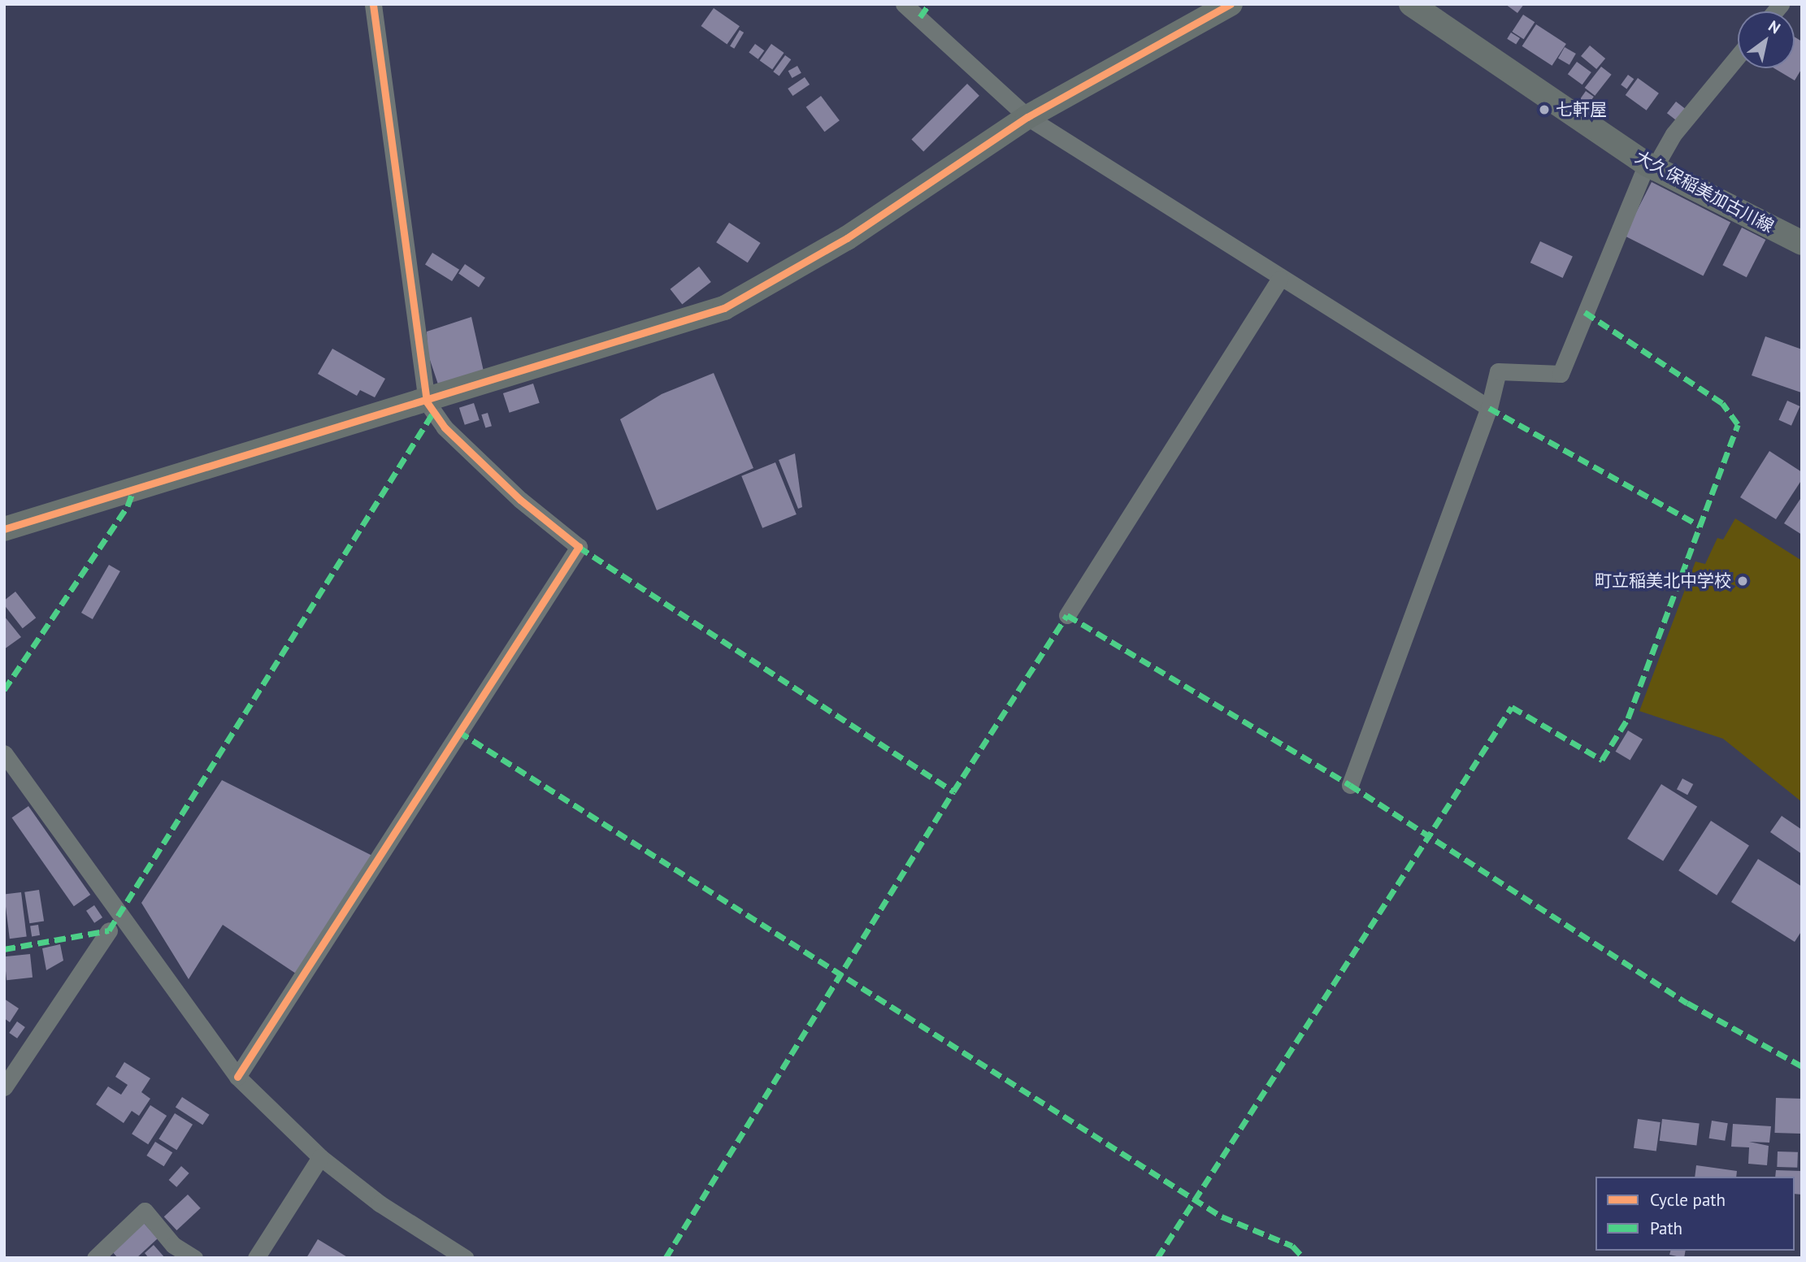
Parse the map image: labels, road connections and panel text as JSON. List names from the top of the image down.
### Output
{
  "streets": {
    "street": ["大久保稲美加古川線"]
  },
  "places": ["七軒屋", "町立稲美北中学校"],
  "legend": ["Cycle path", "Path"],
  "north": "top right"
}
